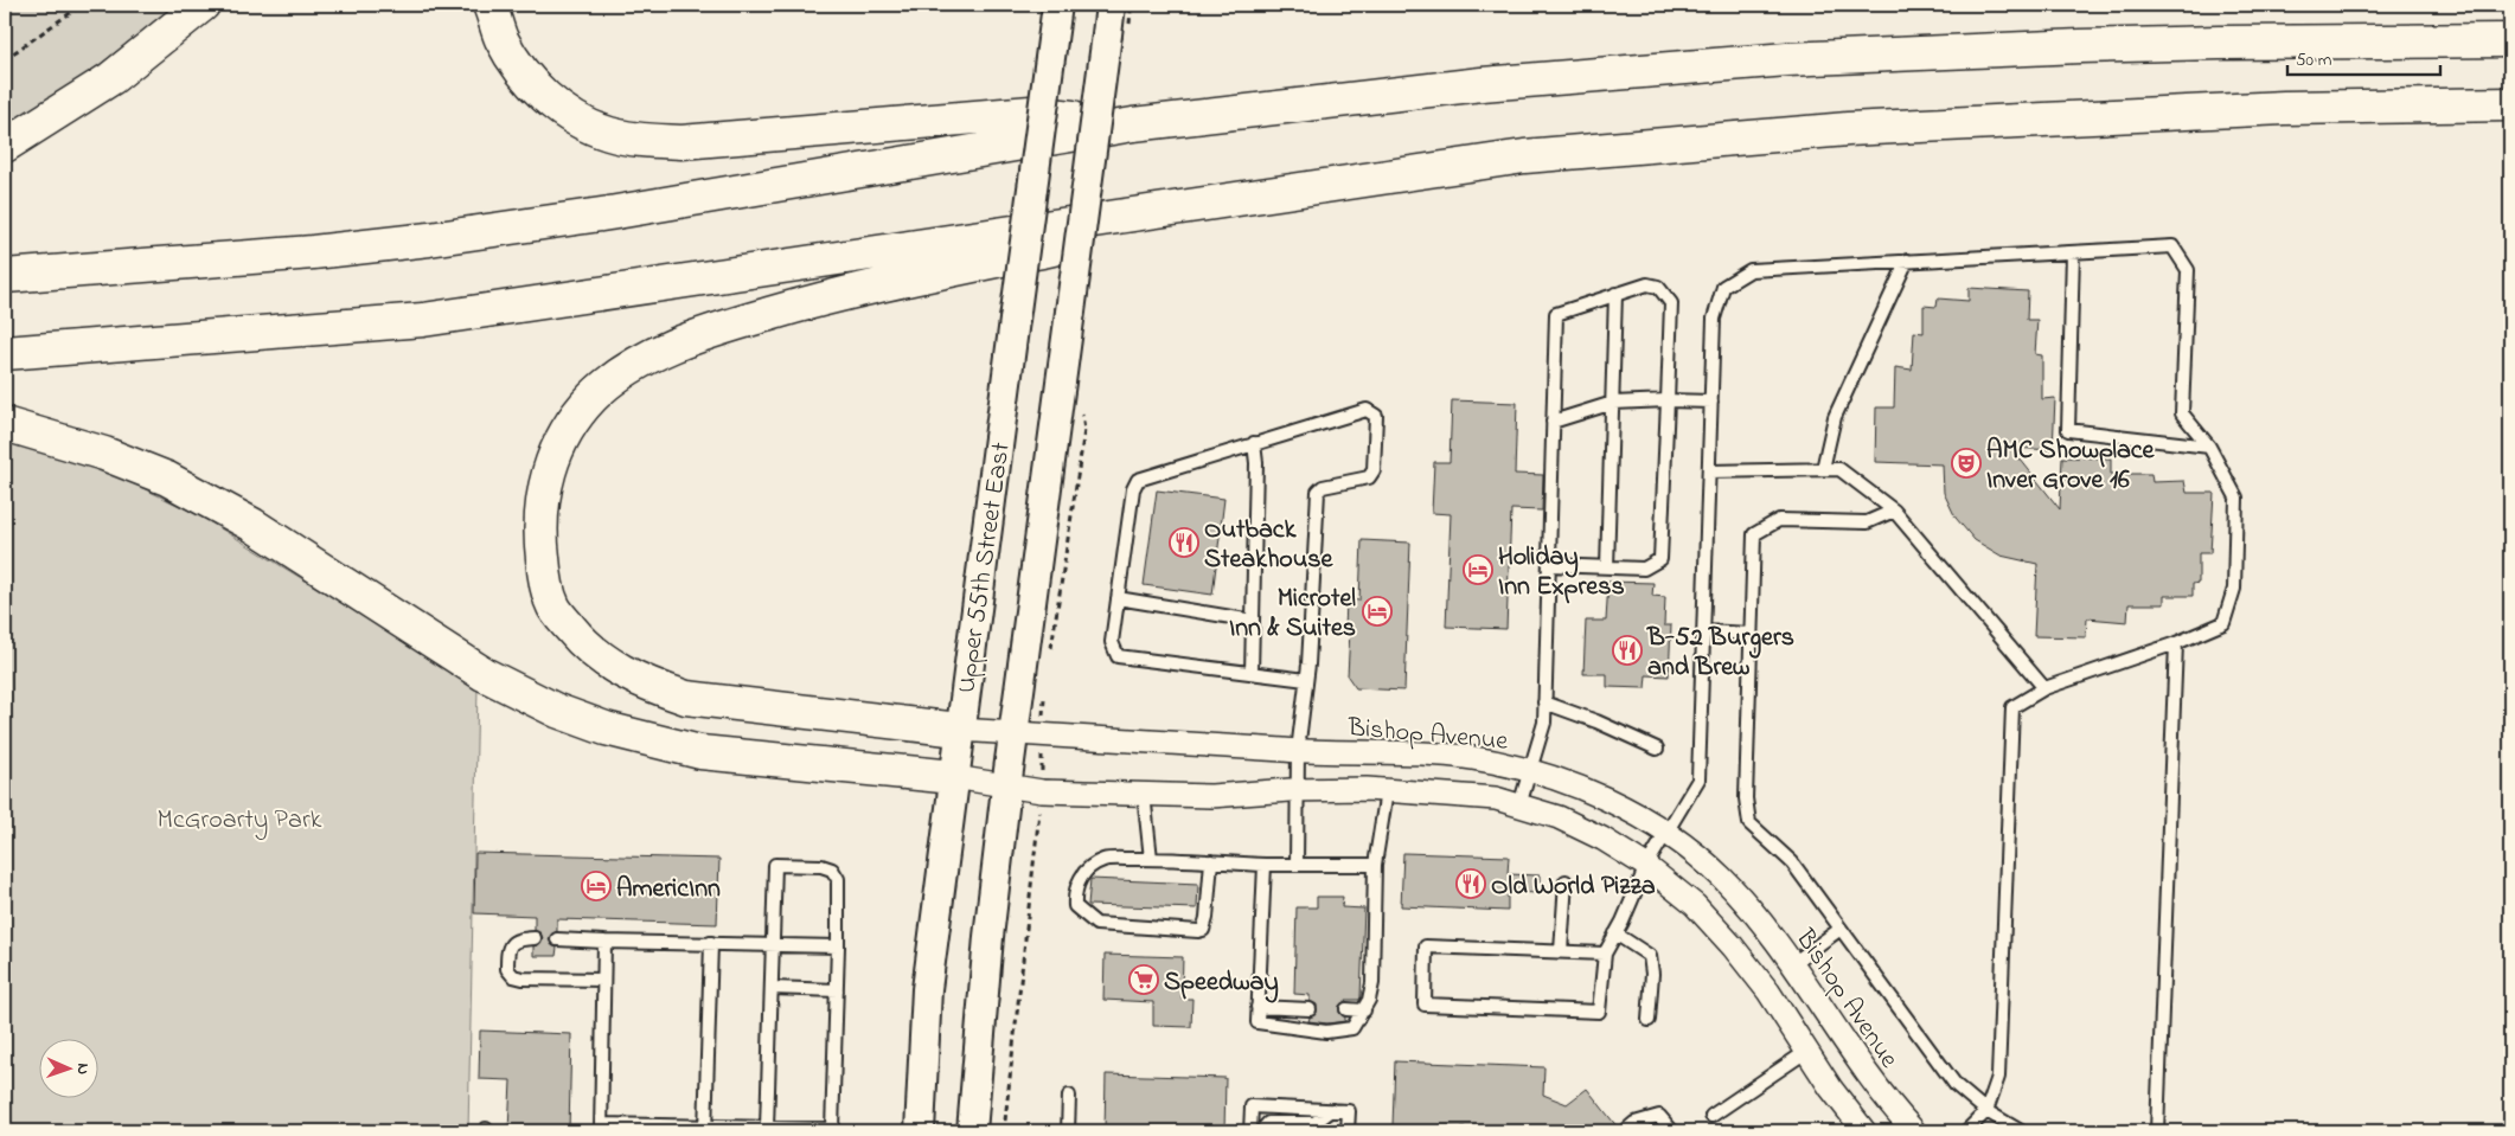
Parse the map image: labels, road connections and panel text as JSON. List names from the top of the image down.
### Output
{
  "streets": {
    "street": ["Upper 55th Street East", "Bishop Avenue"]
  },
  "crossings": [
    ["Upper 55th Street East", "Bishop Avenue"]
  ],
  "parks": ["McGroarty Park"],
  "places": {
    "theatre": ["AMC Showplace Inver Grove 16"],
    "restaurant": ["Outback Steakhouse", "B-52 Burgers and Brew", "Old World Pizza"],
    "hotel": ["Holiday Inn Express", "Microtel Inn & Suites", "AmericInn"],
    "supermarket": ["Speedway"]
  },
  "scale_bar": "50 m",
  "north": "right"
}
